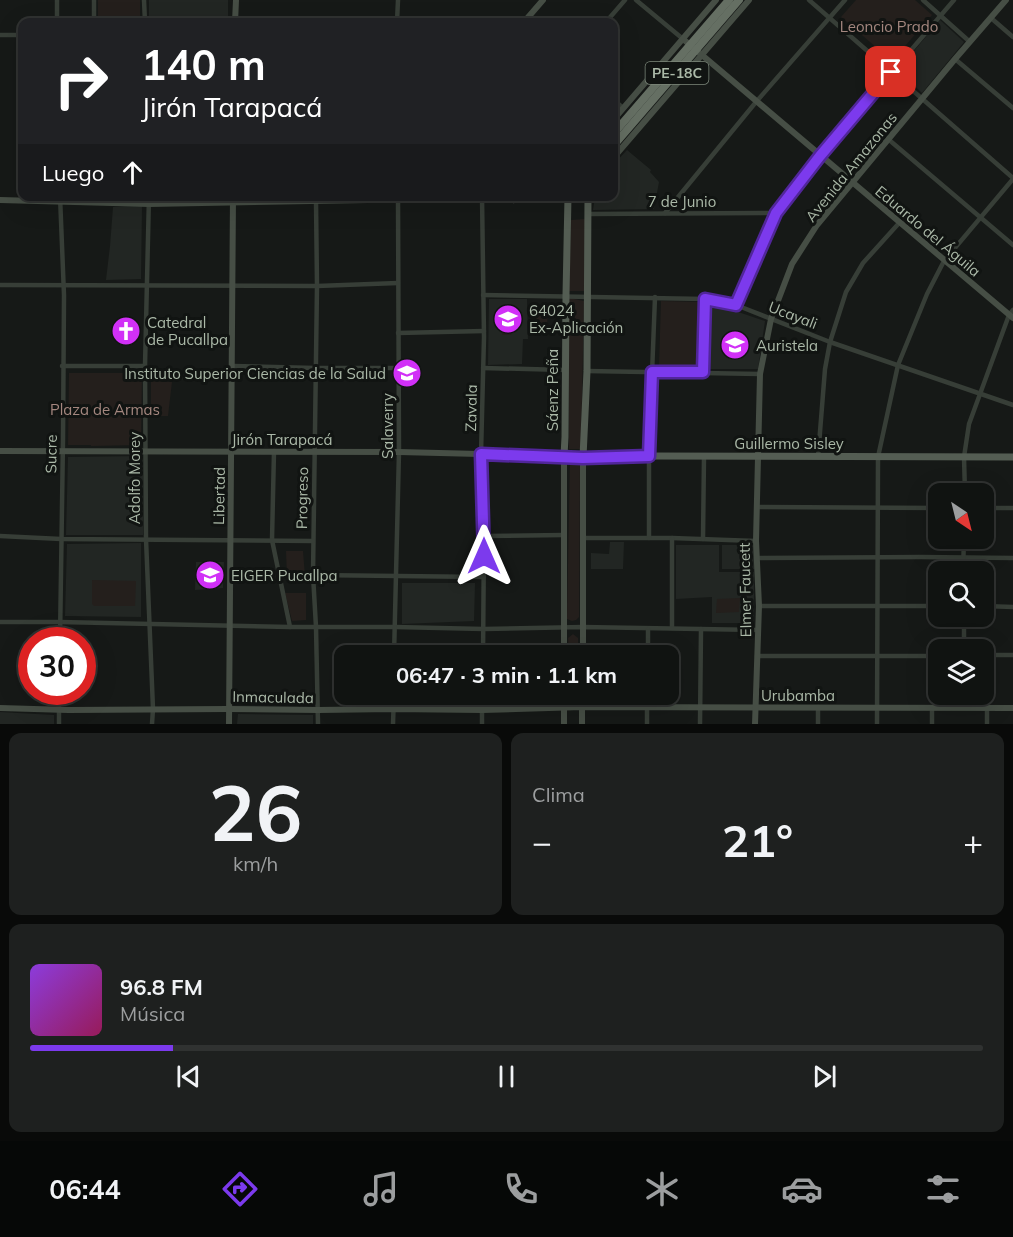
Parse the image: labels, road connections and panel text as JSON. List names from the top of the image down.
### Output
{
  "streets": {
    "highway": ["PE-18C"],
    "main road": ["Sáenz Peña", "Guillermo Sisley"],
    "street": [
      "Avenida Amazonas",
      "7 de Junio",
      "Eduardo del Águila",
      "Ucayali",
      "Zavala",
      "Salaverry",
      "Jirón Tarapacá",
      "Sucre",
      "Adolfo Morey",
      "Libertad",
      "Progreso",
      "Elmer Faucett",
      "Urubamba",
      "Inmaculada"
    ]
  },
  "crossings": [
    ["PE-18C", "Eduardo del Águila"],
    ["Avenida Amazonas", "Eduardo del Águila"],
    ["Avenida Amazonas", "Ucayali"],
    ["Avenida Amazonas", "Guillermo Sisley"],
    ["Avenida Amazonas", "Elmer Faucett"],
    ["Ucayali", "Sáenz Peña"],
    ["Ucayali", "Zavala"],
    ["Sáenz Peña", "Jirón Tarapacá"],
    ["Sáenz Peña", "Guillermo Sisley"],
    ["Zavala", "Jirón Tarapacá"],
    ["Salaverry", "Jirón Tarapacá"],
    ["Jirón Tarapacá", "Guillermo Sisley"],
    ["Jirón Tarapacá", "Sucre"],
    ["Jirón Tarapacá", "Adolfo Morey"],
    ["Jirón Tarapacá", "Libertad"],
    ["Jirón Tarapacá", "Progreso"],
    ["Guillermo Sisley", "Elmer Faucett"],
    ["Adolfo Morey", "Inmaculada"],
    ["Libertad", "Inmaculada"],
    ["Progreso", "Inmaculada"],
    ["Elmer Faucett", "Urubamba"],
    ["Urubamba", "Inmaculada"]
  ],
  "parks": ["Leoncio Prado", "Plaza de Armas"],
  "places": {
    "school or university": [
      "64024 Ex-Aplicación",
      "Auristela",
      "Instituto Superior Ciencias de la Salud",
      "EIGER Pucallpa"
    ],
    "church": ["Catedral de Pucallpa"]
  },
  "north": "bottom right",
  "page": {
    "turn": ["140 m", "Jirón Tarapacá"],
    "then": "Luego",
    "limit": "30",
    "trip": "06:47 · 3 min · 1.1 km",
    "tile": [
      ["26", "km/h"],
      "Clima"
    ],
    "heat": ["−", "21°", "+"],
    "song": ["96.8 FM", "Música"],
    "tabs": "06:44"
  }
}
